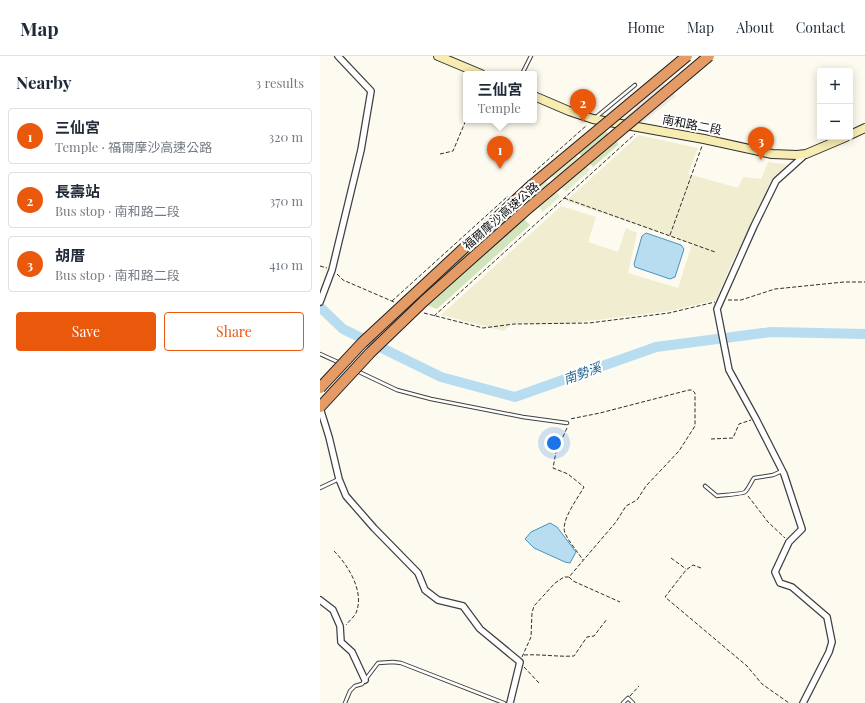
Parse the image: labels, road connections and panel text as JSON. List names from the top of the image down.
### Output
{
  "streets": {
    "highway": ["福爾摩沙高速公路"],
    "main road": ["南和路二段"]
  },
  "water": ["南勢溪"],
  "page": {
    "header": "Map",
    "nav": [
      "Home",
      "Map",
      "About",
      "Contact"
    ],
    "heading": ["Nearby", "3 results"],
    "map_buttons": ["+", "−"],
    "popup": ["三仙宮", "Temple"],
    "pins": ["2", "3", "1"],
    "list": [
      {
        "mark": "1",
        "name": "三仙宮",
        "note": "Temple · 福爾摩沙高速公路",
        "value": "320 m"
      },
      {
        "mark": "2",
        "name": "長壽站",
        "note": "Bus stop · 南和路二段",
        "value": "370 m"
      },
      {
        "mark": "3",
        "name": "胡厝",
        "note": "Bus stop · 南和路二段",
        "value": "410 m"
      }
    ],
    "buttons": ["Save", "Share"]
  }
}
